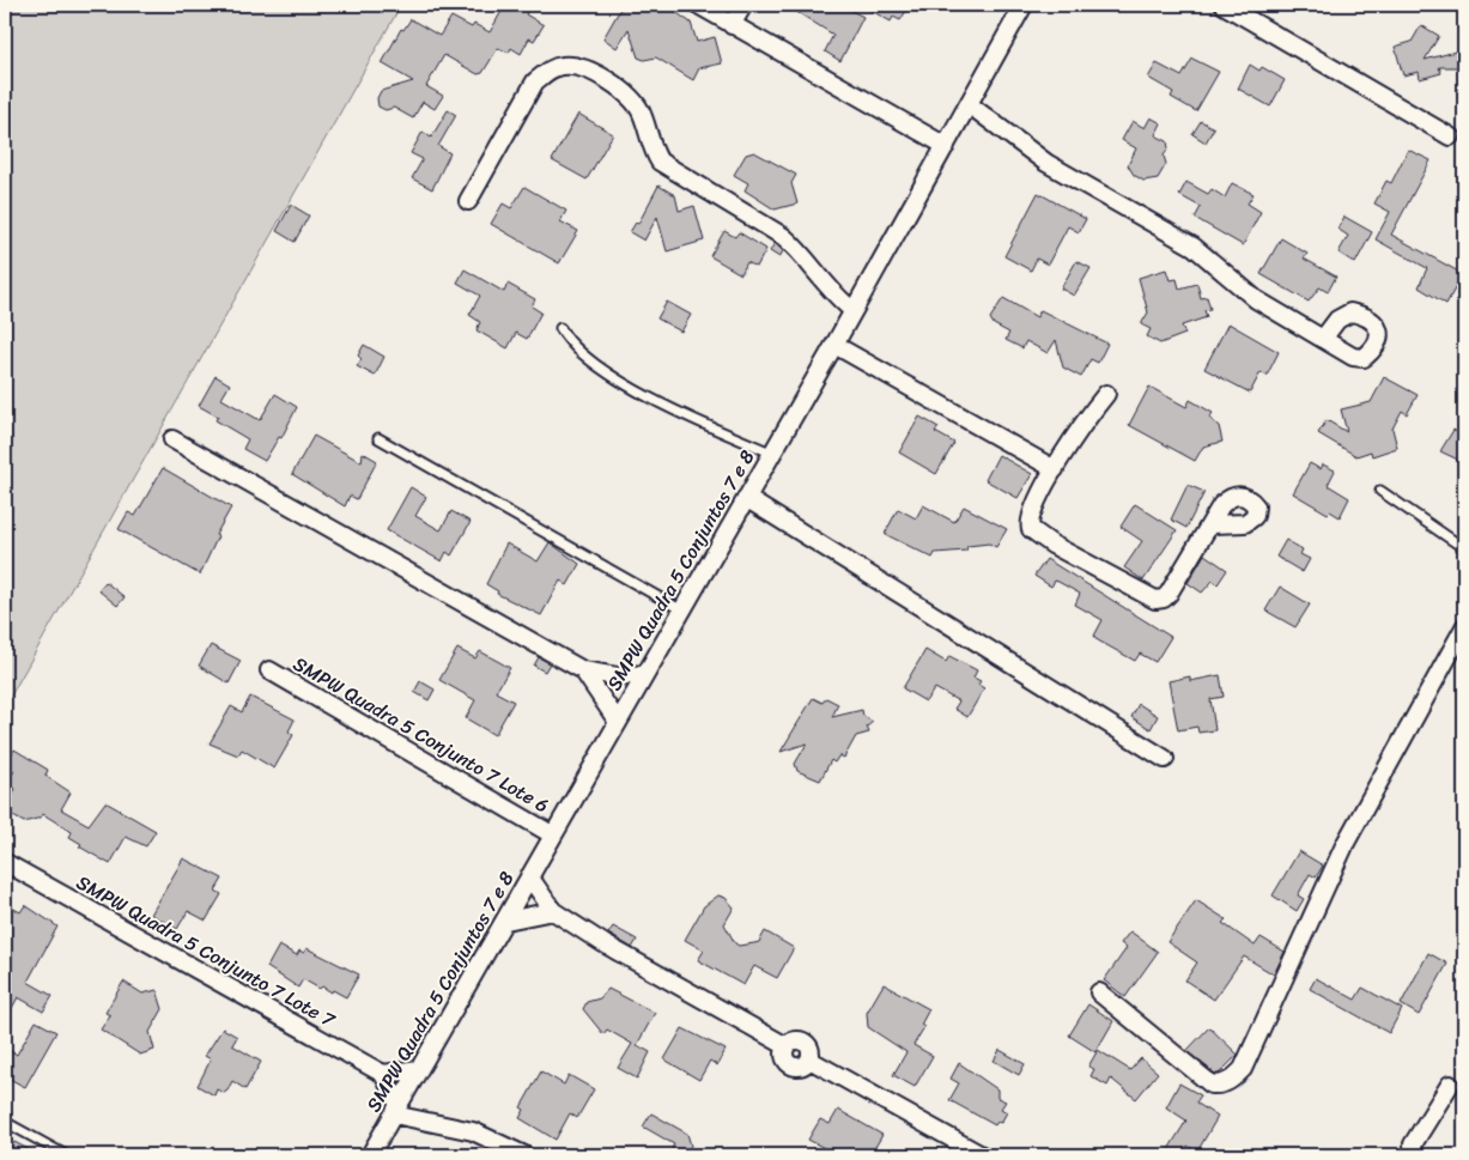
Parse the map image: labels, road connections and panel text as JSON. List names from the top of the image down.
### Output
{
  "streets": {
    "street": ["SMPW Quadra 5 Conjuntos 7 e 8", "SMPW Quadra 5 Conjunto 7 Lote 6", "SMPW Quadra 5 Conjunto 7 Lote 7"]
  },
  "crossings": [
    ["SMPW Quadra 5 Conjuntos 7 e 8", "SMPW Quadra 5 Conjunto 7 Lote 6"]
  ]
}
